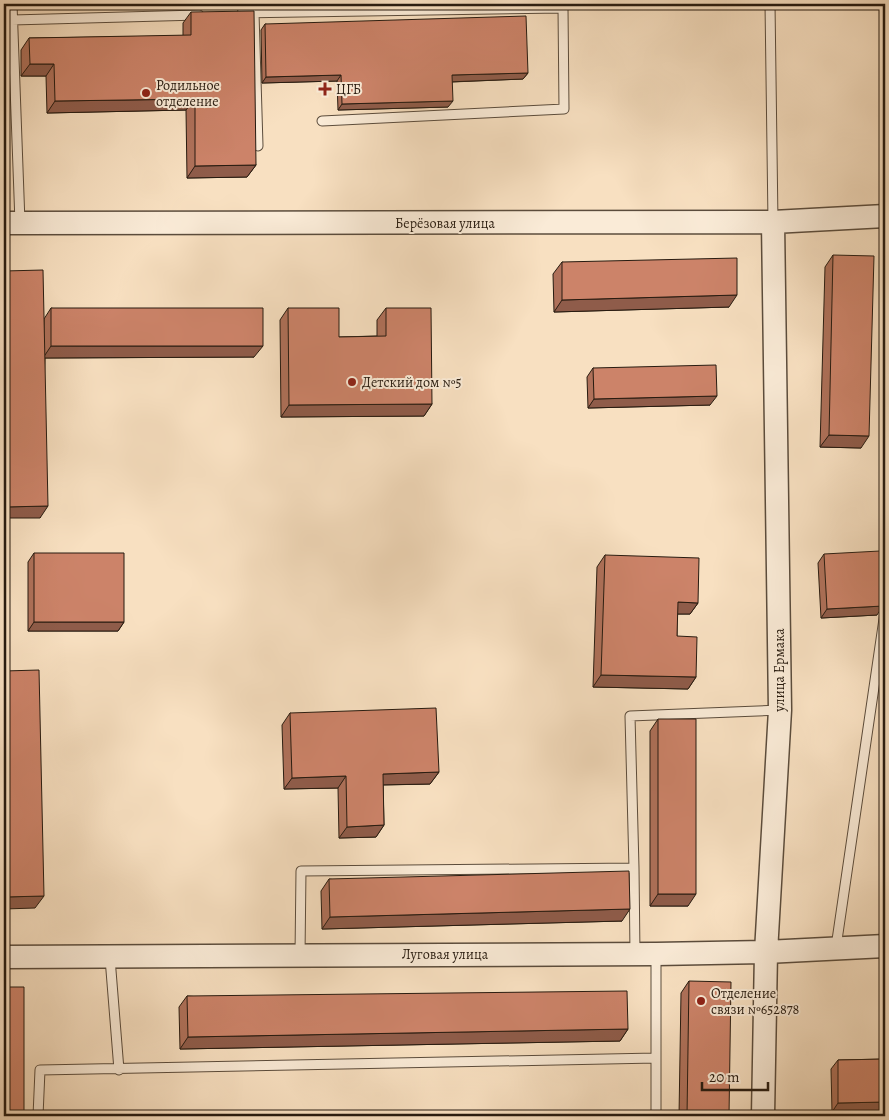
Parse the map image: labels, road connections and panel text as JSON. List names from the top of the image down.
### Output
{
  "streets": {
    "street": ["Берёзовая улица", "улица Ермака", "Луговая улица"]
  },
  "crossings": [
    ["Берёзовая улица", "улица Ермака"],
    ["улица Ермака", "Луговая улица"]
  ],
  "places": {
    "health": ["ЦГБ"],
    "other": ["Родильное отделение", "Детский дом №5", "Отделение связи №652878"]
  },
  "scale_bar": "20 m"
}
